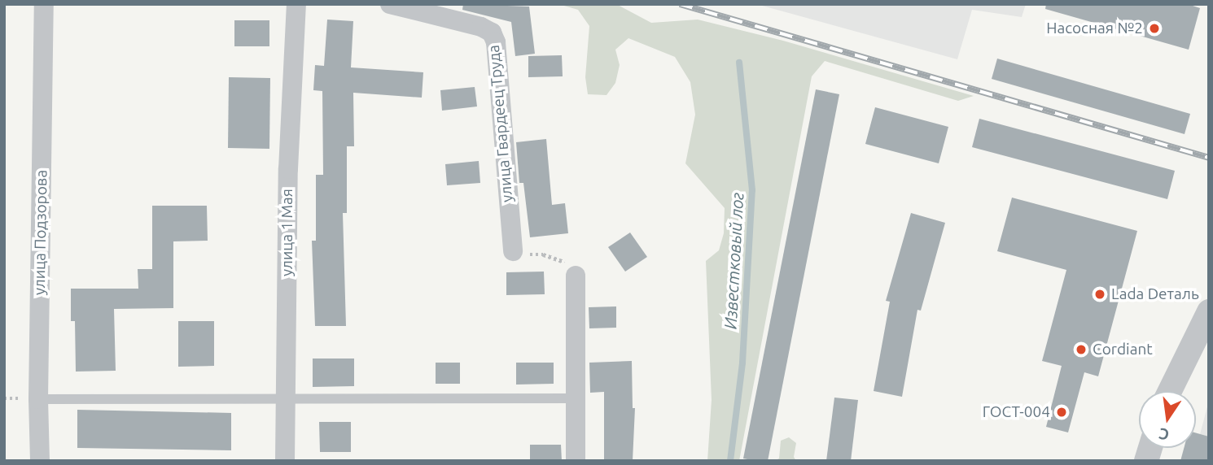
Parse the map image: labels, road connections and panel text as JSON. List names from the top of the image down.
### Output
{
  "streets": {
    "street": ["улица Гвардеец Труда", "улица Подзорова", "улица 1 Мая"]
  },
  "water": ["Известковый лог"],
  "places": [
    "Насосная №2",
    "Lada Dеталь",
    "Cordiant",
    "ГОСТ-004"
  ],
  "north": "bottom"
}
